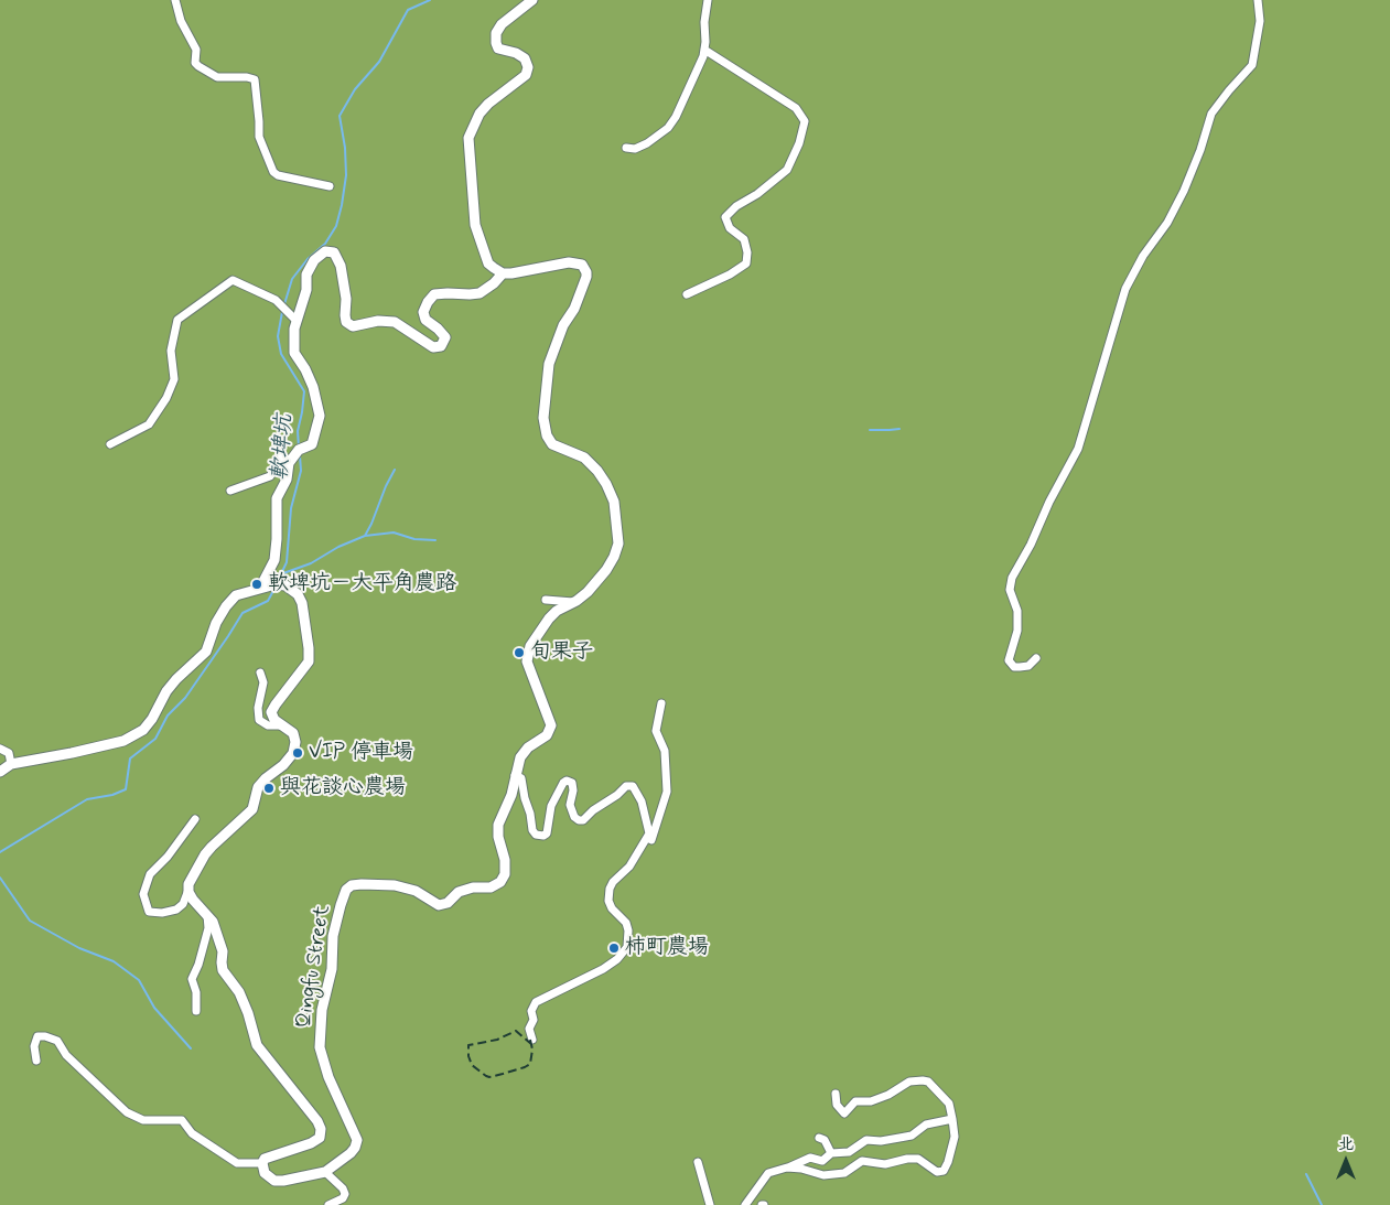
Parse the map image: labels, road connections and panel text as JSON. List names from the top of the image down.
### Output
{
  "streets": {
    "street": ["Qingfu Street"]
  },
  "water": ["軟埤坑"],
  "places": [
    "軟埤坑－大平角農路",
    "旬果子",
    "VIP 停車場",
    "與花談心農場",
    "柿町農場"
  ],
  "north": "top"
}
